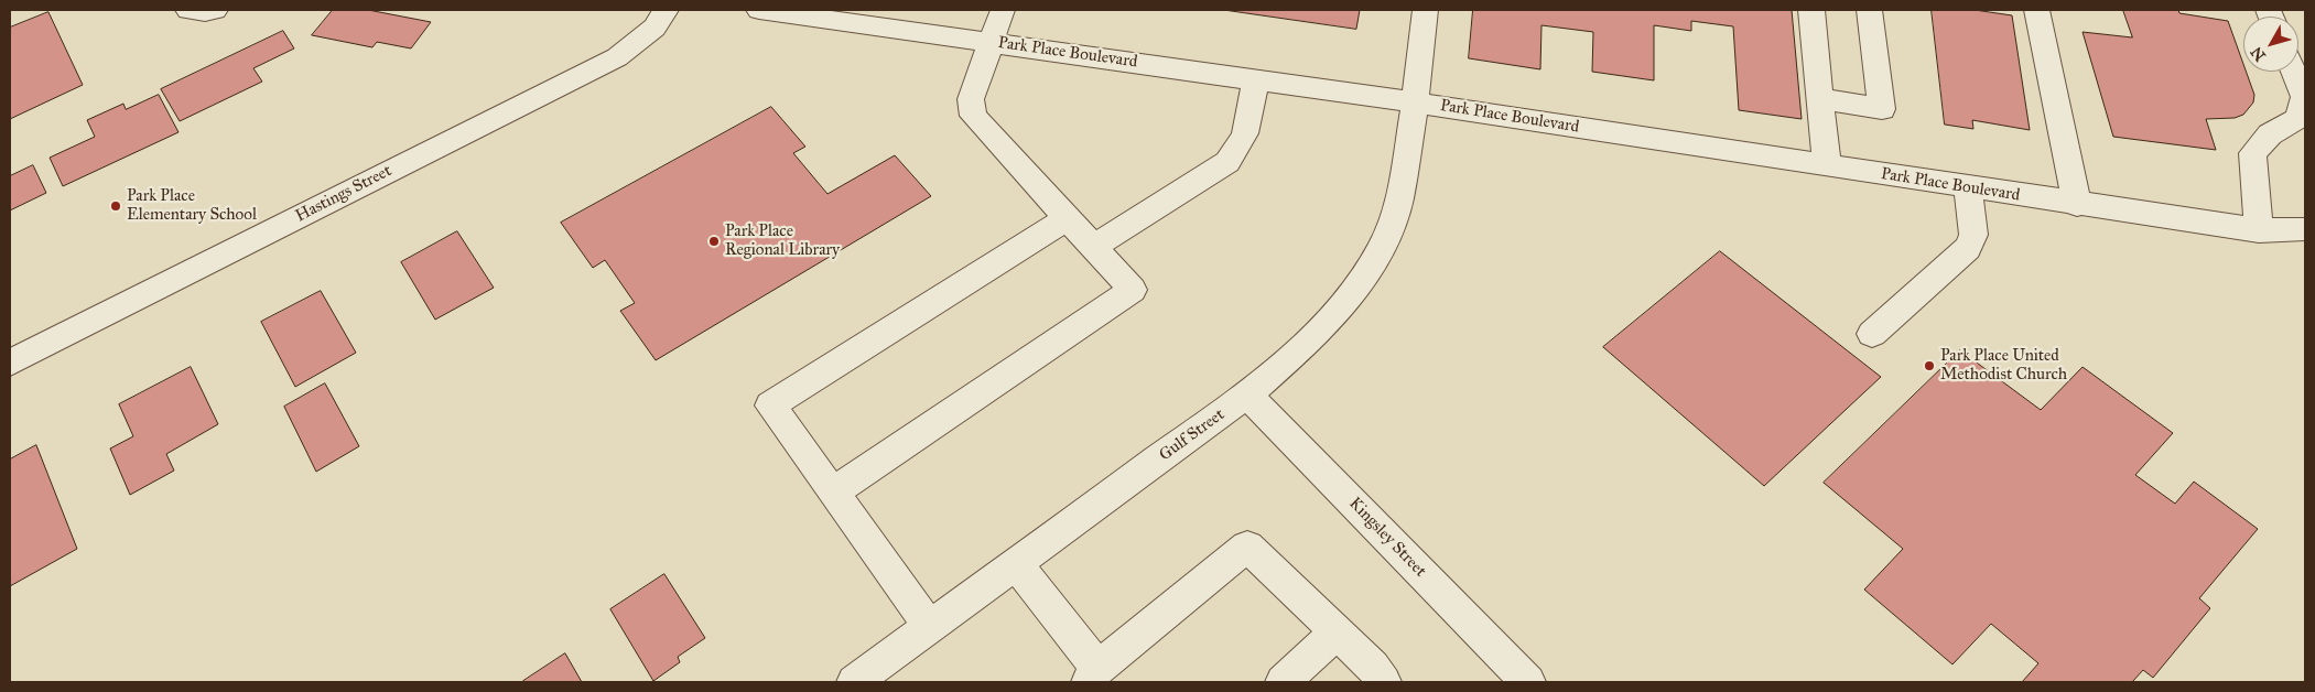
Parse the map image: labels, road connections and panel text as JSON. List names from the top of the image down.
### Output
{
  "streets": {
    "street": [
      "Park Place Boulevard",
      "Hastings Street",
      "Gulf Street",
      "Kingsley Street"
    ]
  },
  "crossings": [
    ["Park Place Boulevard", "Gulf Street"],
    ["Gulf Street", "Kingsley Street"]
  ],
  "places": ["Park Place Elementary School", "Park Place Regional Library", "Park Place United Methodist Church"],
  "north": "bottom left"
}
